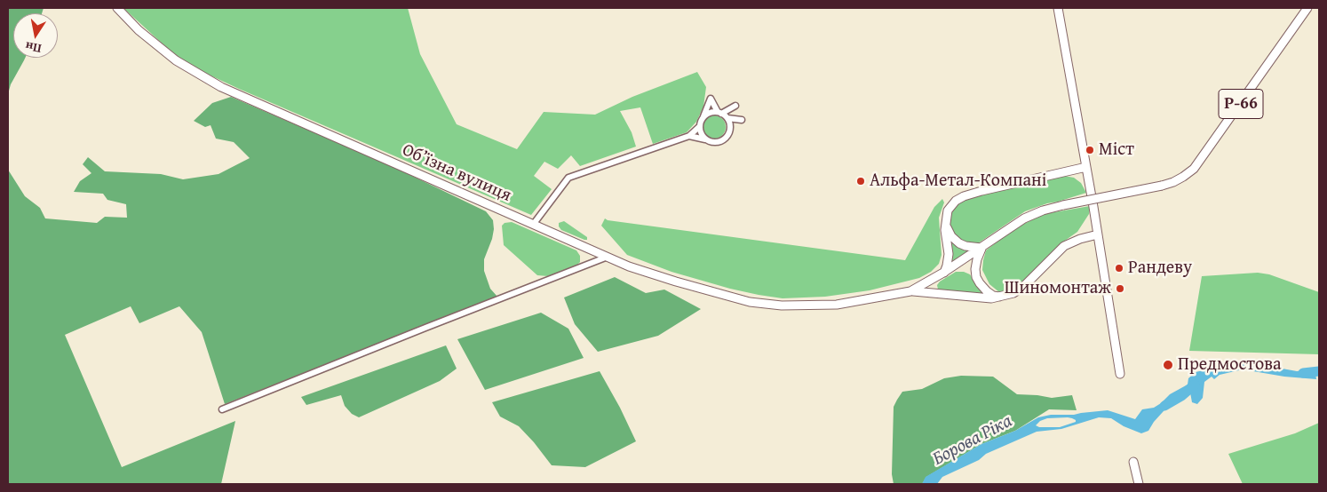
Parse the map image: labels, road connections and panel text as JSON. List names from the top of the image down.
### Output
{
  "streets": {
    "main road": ["Р-66", "Об’їзна вулиця"]
  },
  "water": ["Борова Ріка"],
  "places": [
    "Міст",
    "Альфа-Метал-Компані",
    "Рандеву",
    "Шиномонтаж",
    "Предмостова"
  ],
  "north": "bottom"
}
